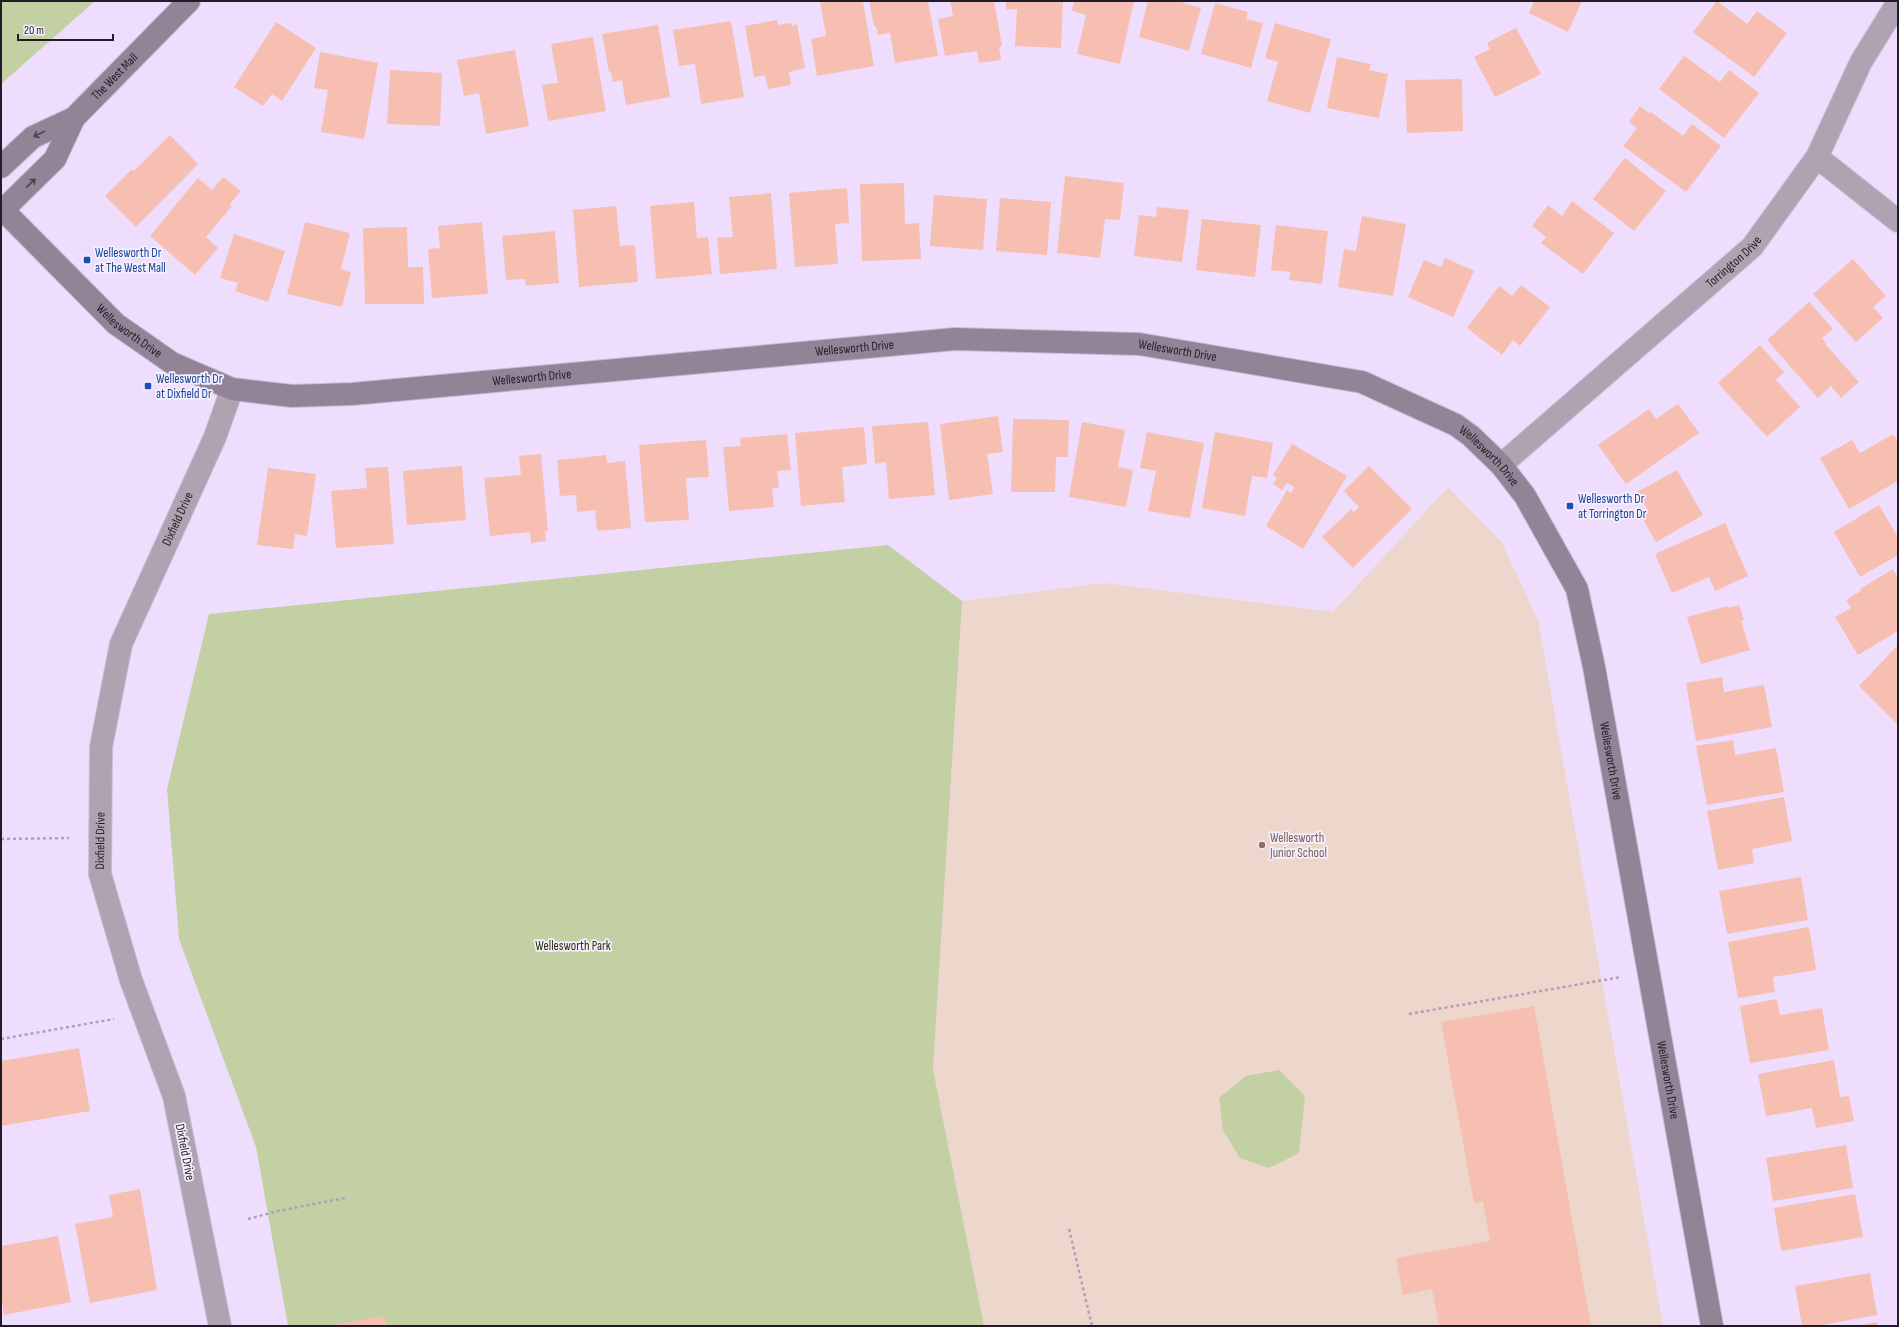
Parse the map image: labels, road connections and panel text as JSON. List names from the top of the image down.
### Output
{
  "streets": {
    "street": [
      "The West Mall",
      "Torrington Drive",
      "Wellesworth Drive",
      "Dixfield Drive"
    ]
  },
  "crossings": [
    ["The West Mall", "Wellesworth Drive"],
    ["Torrington Drive", "Wellesworth Drive"],
    ["Wellesworth Drive", "Dixfield Drive"]
  ],
  "parks": ["Wellesworth Park"],
  "places": {
    "transit": ["Wellesworth Dr at The West Mall", "Wellesworth Dr at Dixfield Dr", "Wellesworth Dr at Torrington Dr"],
    "other": ["Wellesworth Junior School"]
  },
  "scale_bar": "20 m"
}
